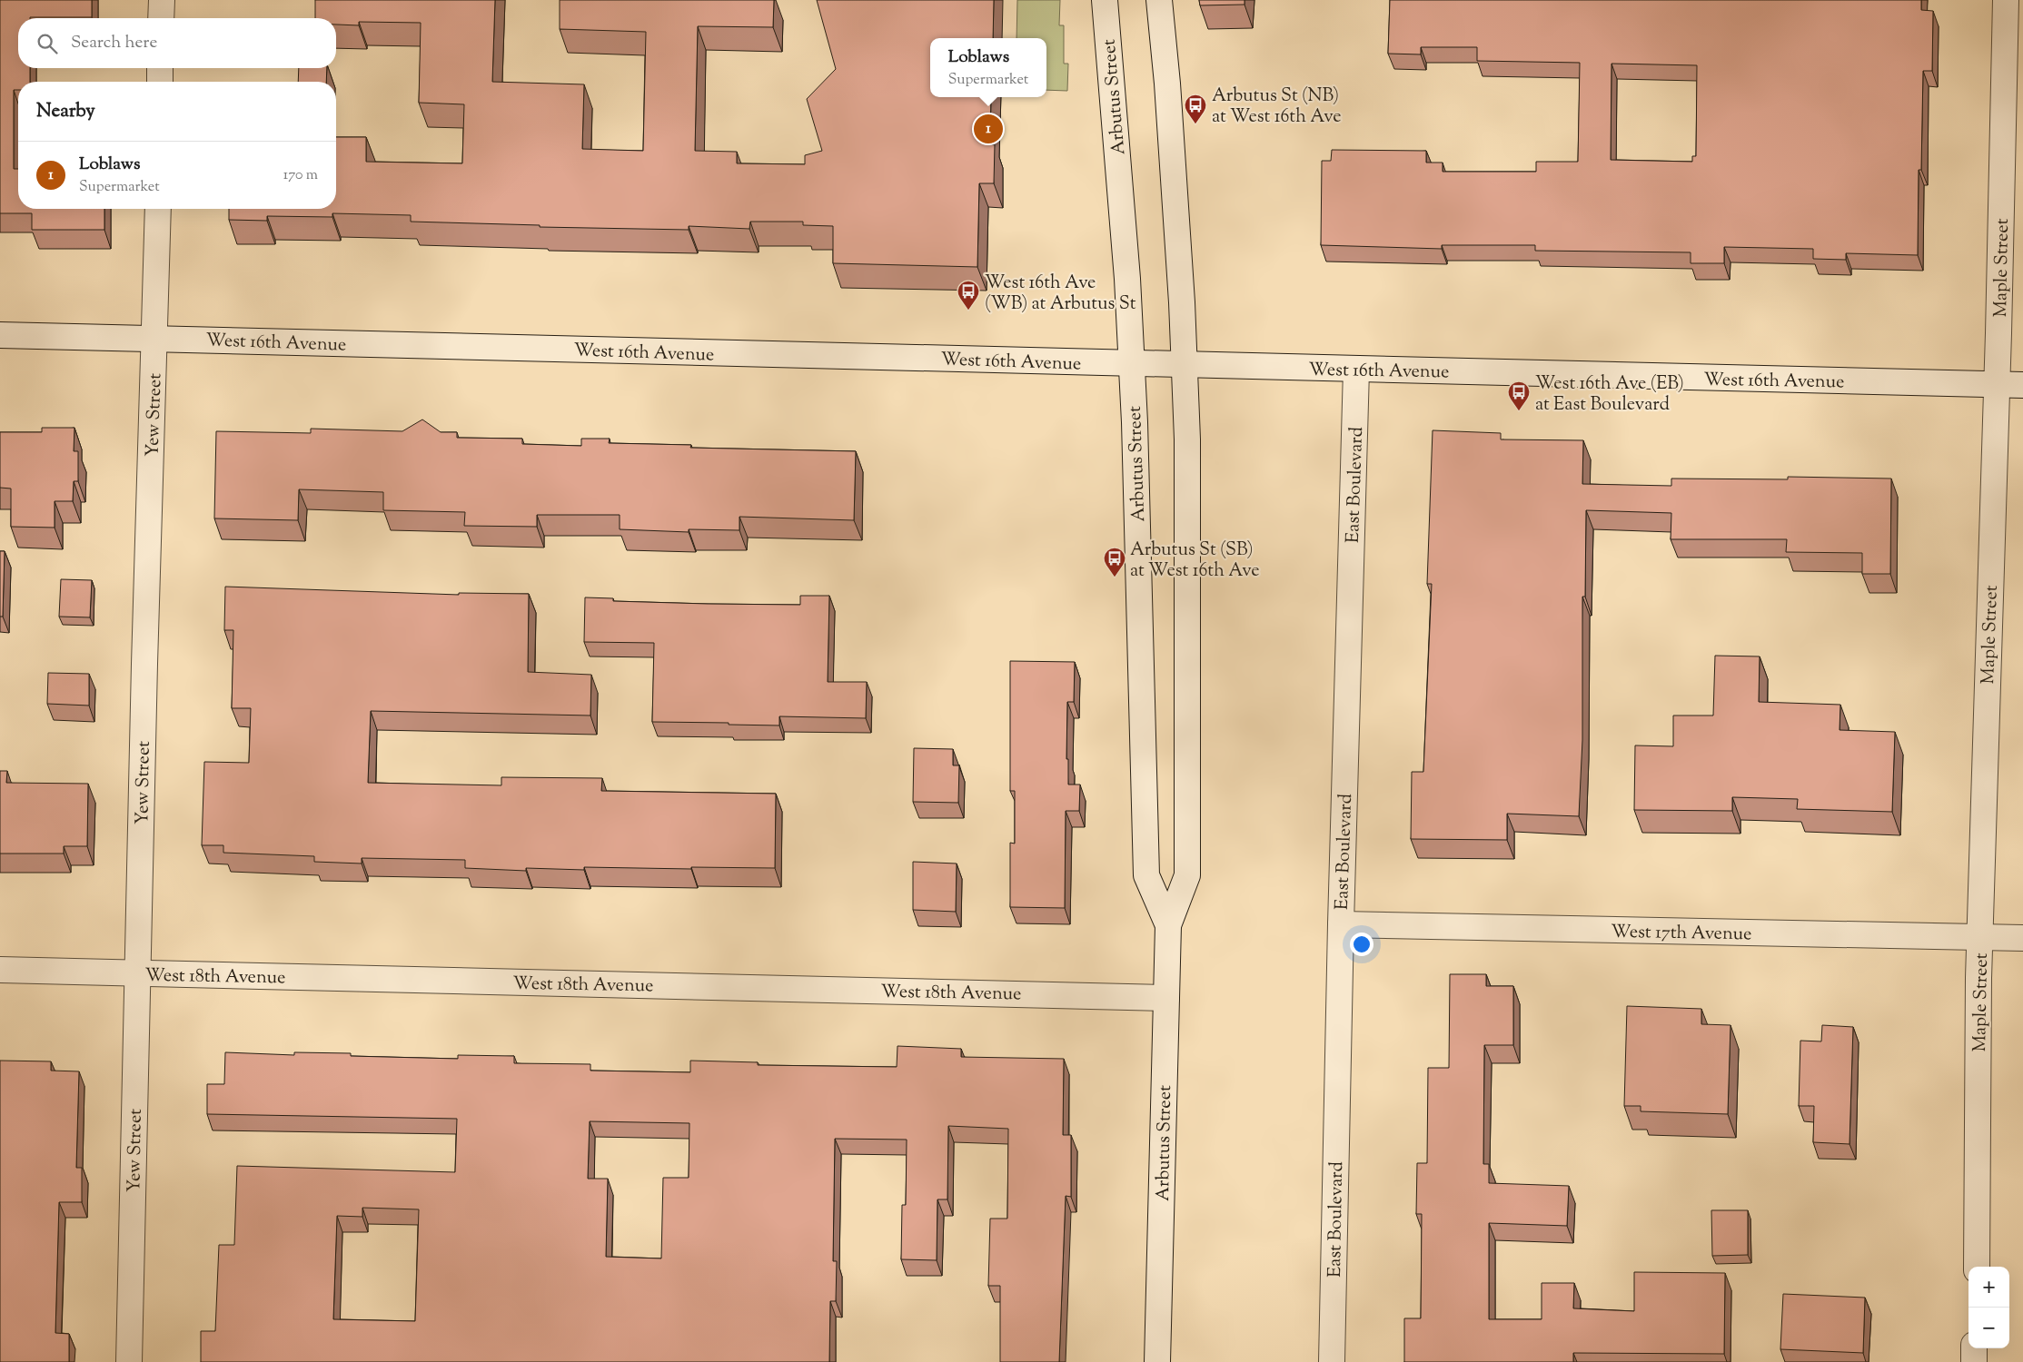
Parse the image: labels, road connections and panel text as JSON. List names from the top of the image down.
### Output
{
  "streets": {
    "street": [
      "Arbutus Street",
      "Maple Street",
      "West 16th Avenue",
      "Yew Street",
      "East Boulevard",
      "West 17th Avenue",
      "West 18th Avenue"
    ]
  },
  "crossings": [
    ["Arbutus Street", "West 16th Avenue"],
    ["Arbutus Street", "West 18th Avenue"],
    ["Maple Street", "West 16th Avenue"],
    ["Maple Street", "West 17th Avenue"],
    ["West 16th Avenue", "Yew Street"],
    ["West 16th Avenue", "East Boulevard"],
    ["Yew Street", "West 18th Avenue"],
    ["East Boulevard", "West 17th Avenue"]
  ],
  "places": {
    "bus stop": [
      "Arbutus St (NB) at West 16th Ave",
      "West 16th Ave (WB) at Arbutus St",
      "West 16th Ave (EB) at East Boulevard",
      "Arbutus St (SB) at West 16th Ave"
    ]
  },
  "page": {
    "search": "Search here",
    "popup": ["Loblaws", "Supermarket"],
    "heading": "Nearby",
    "pins": "1",
    "list": [
      {
        "mark": "1",
        "name": "Loblaws",
        "note": "Supermarket",
        "value": "170 m"
      }
    ],
    "map_buttons": ["+", "−"]
  }
}
